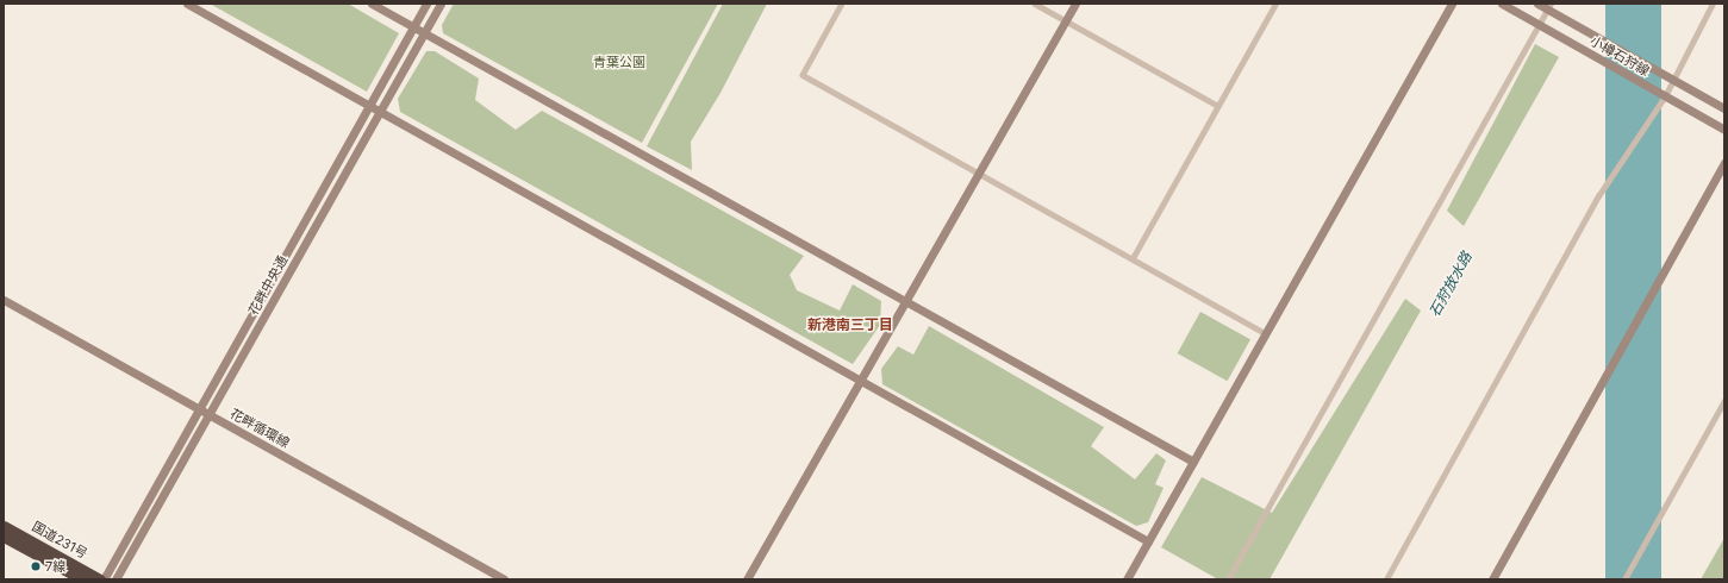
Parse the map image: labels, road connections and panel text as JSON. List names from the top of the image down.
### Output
{
  "streets": {
    "highway": ["国道231号"],
    "street": ["小樽石狩線", "花畔中央通", "花畔循環線"]
  },
  "crossings": [
    ["花畔中央通", "花畔循環線"],
    ["花畔中央通", "国道231号"]
  ],
  "districts": ["新港南三丁目"],
  "water": ["石狩放水路"],
  "parks": ["青葉公園"],
  "places": ["7線"]
}
